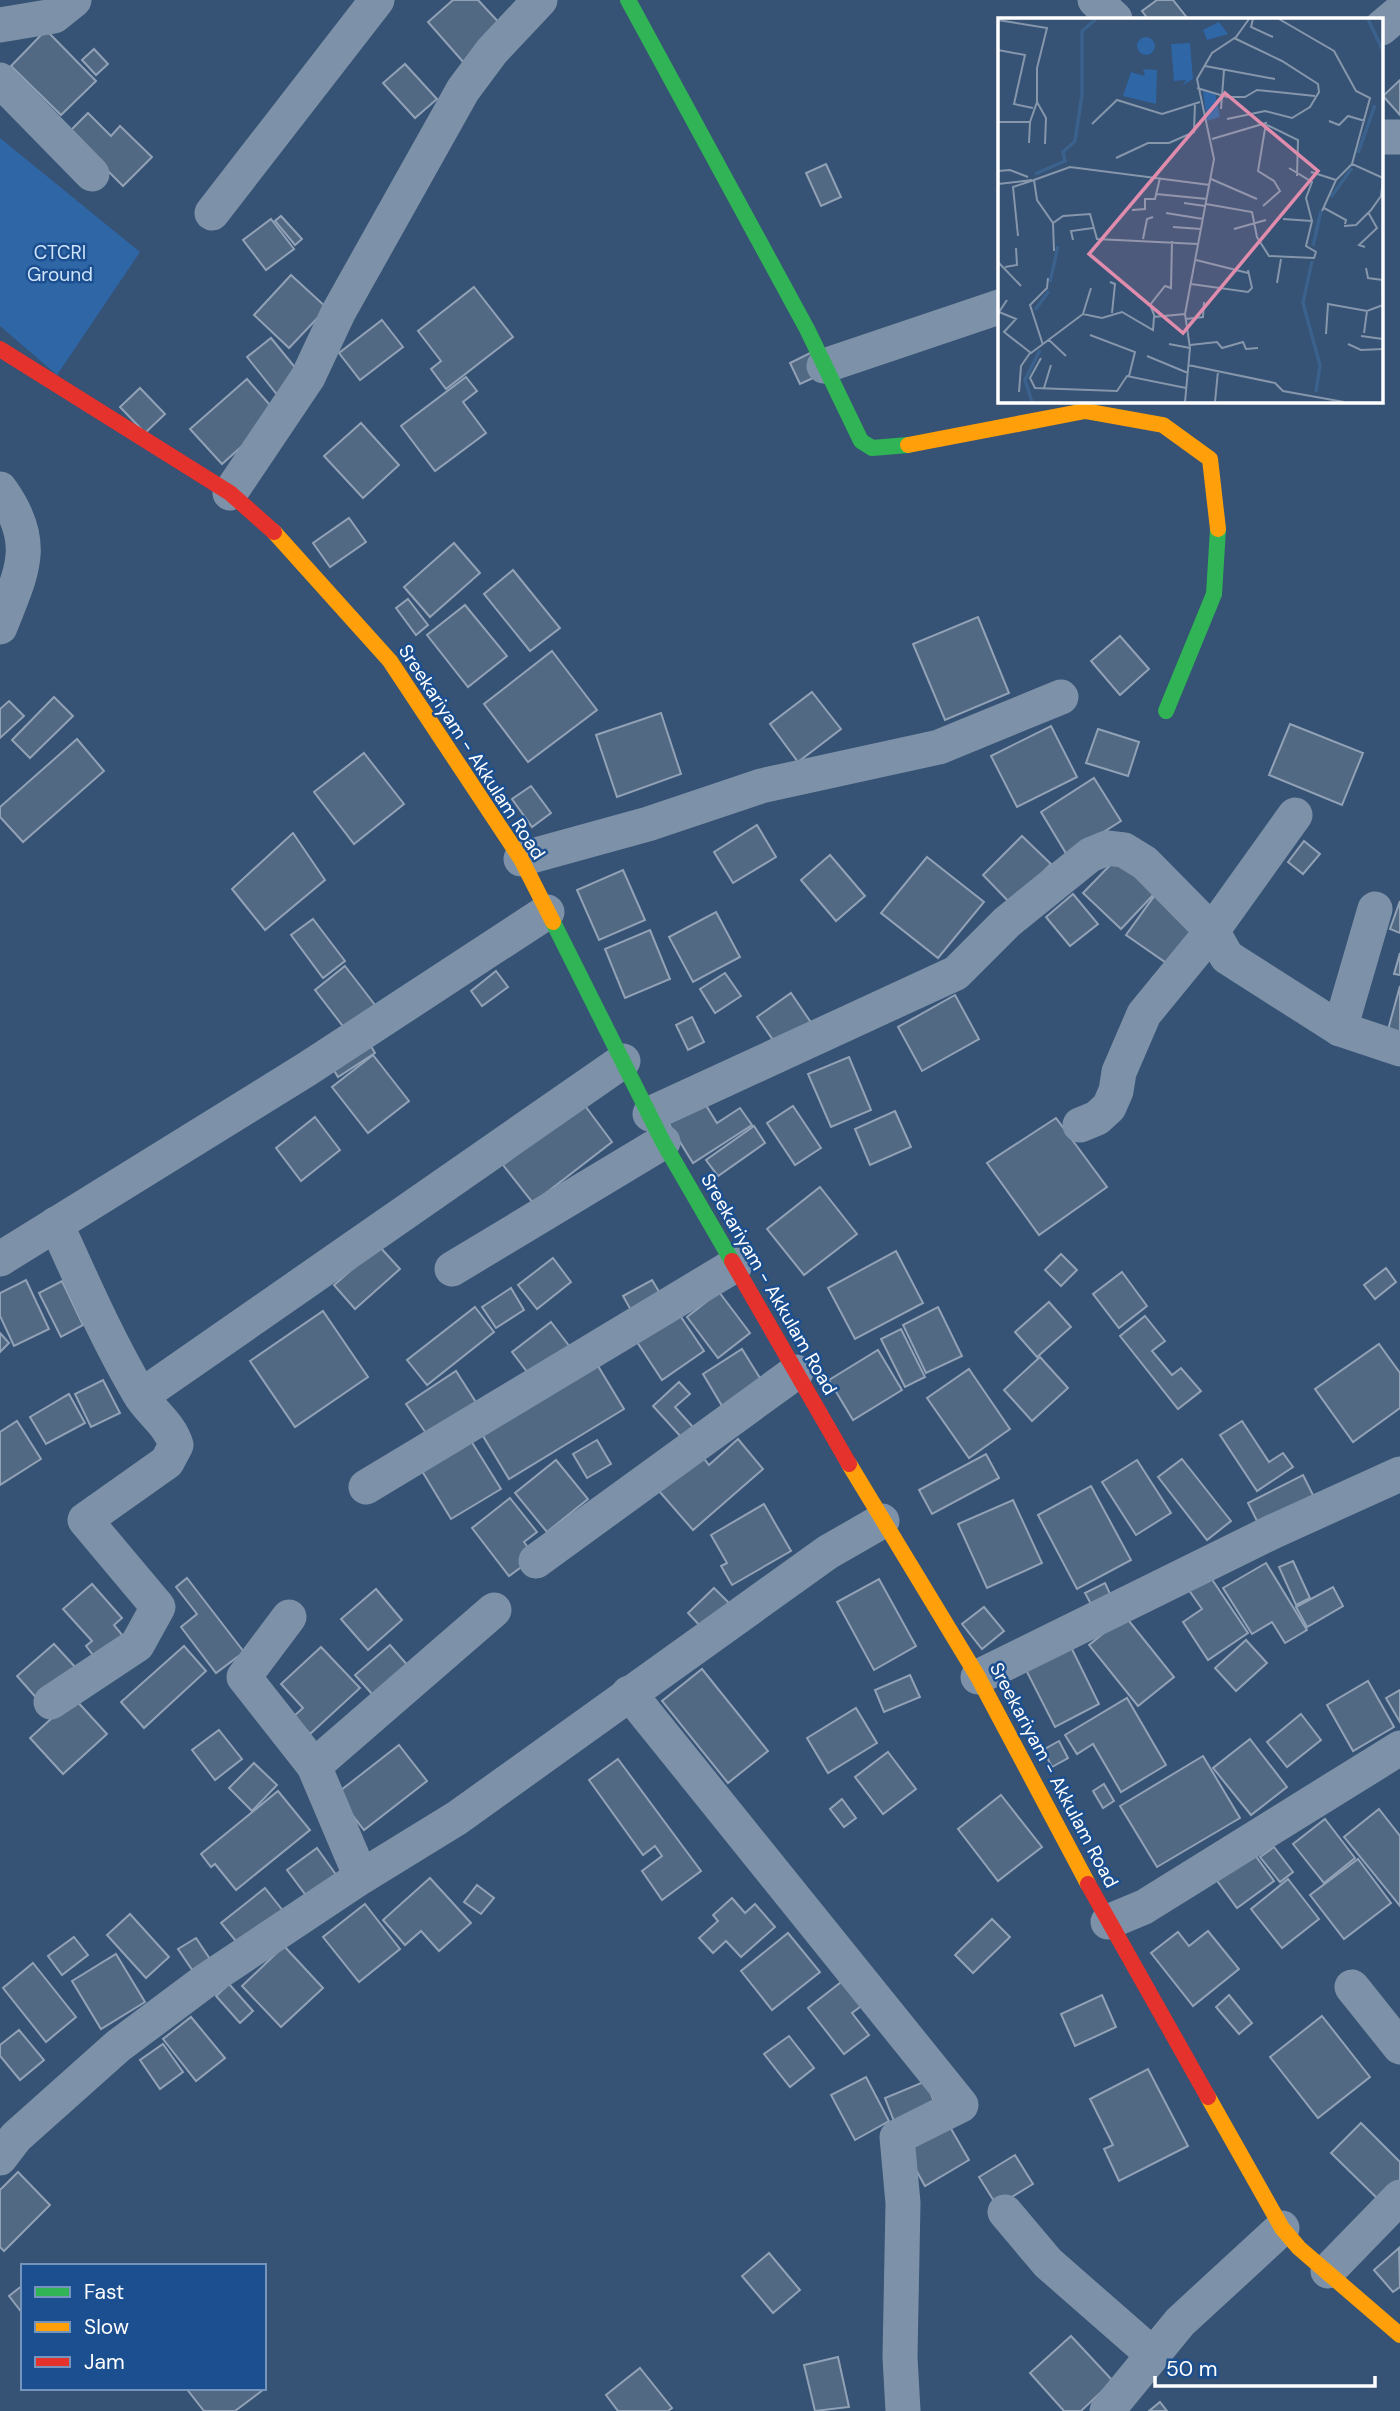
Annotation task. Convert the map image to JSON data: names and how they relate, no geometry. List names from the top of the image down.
{
  "streets": {
    "main road": ["Sreekariyam - Akkulam Road"]
  },
  "parks": ["CTCRI Ground"],
  "legend": ["Fast", "Slow", "Jam"],
  "scale_bar": "50 m"
}
